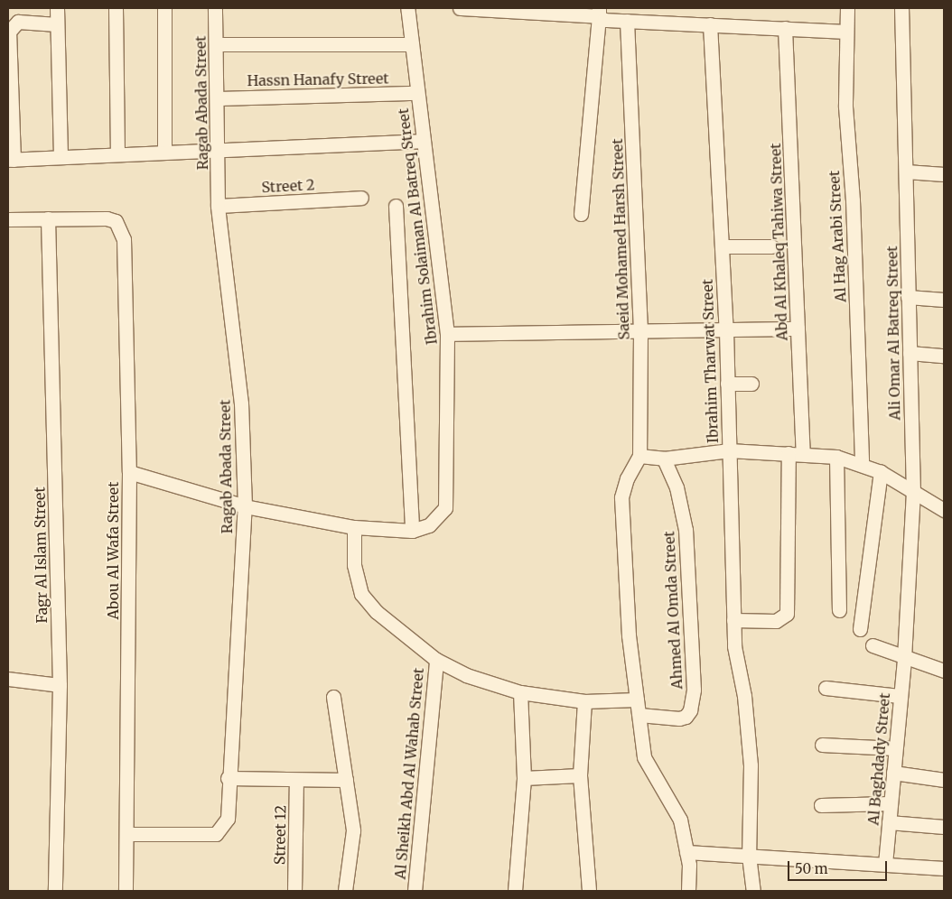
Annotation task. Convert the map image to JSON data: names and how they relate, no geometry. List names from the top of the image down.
{
  "streets": {
    "street": [
      "Hassn Hanafy Street",
      "Ragab Abada Street",
      "Street 2",
      "Ibrahim Solaiman Al Batreq Street",
      "Al Hag Arabi Street",
      "Saeid Mohamed Harsh Street",
      "Abd Al Khaleq Tahiwa Street",
      "Ali Omar Al Batreq Street",
      "Ibrahim Tharwat Street",
      "Abou Al Wafa Street",
      "Fagr Al Islam Street",
      "Ahmed Al Omda Street",
      "Al Baghdady Street",
      "Al Sheikh Abd Al Wahab Street",
      "Street 12"
    ]
  },
  "crossings": [
    ["Hassn Hanafy Street", "Ragab Abada Street"],
    ["Hassn Hanafy Street", "Ibrahim Solaiman Al Batreq Street"],
    ["Ragab Abada Street", "Street 2"],
    ["Ragab Abada Street", "Abou Al Wafa Street"],
    ["Ali Omar Al Batreq Street", "Al Baghdady Street"],
    ["Abou Al Wafa Street", "Fagr Al Islam Street"]
  ],
  "scale_bar": "50 m"
}
